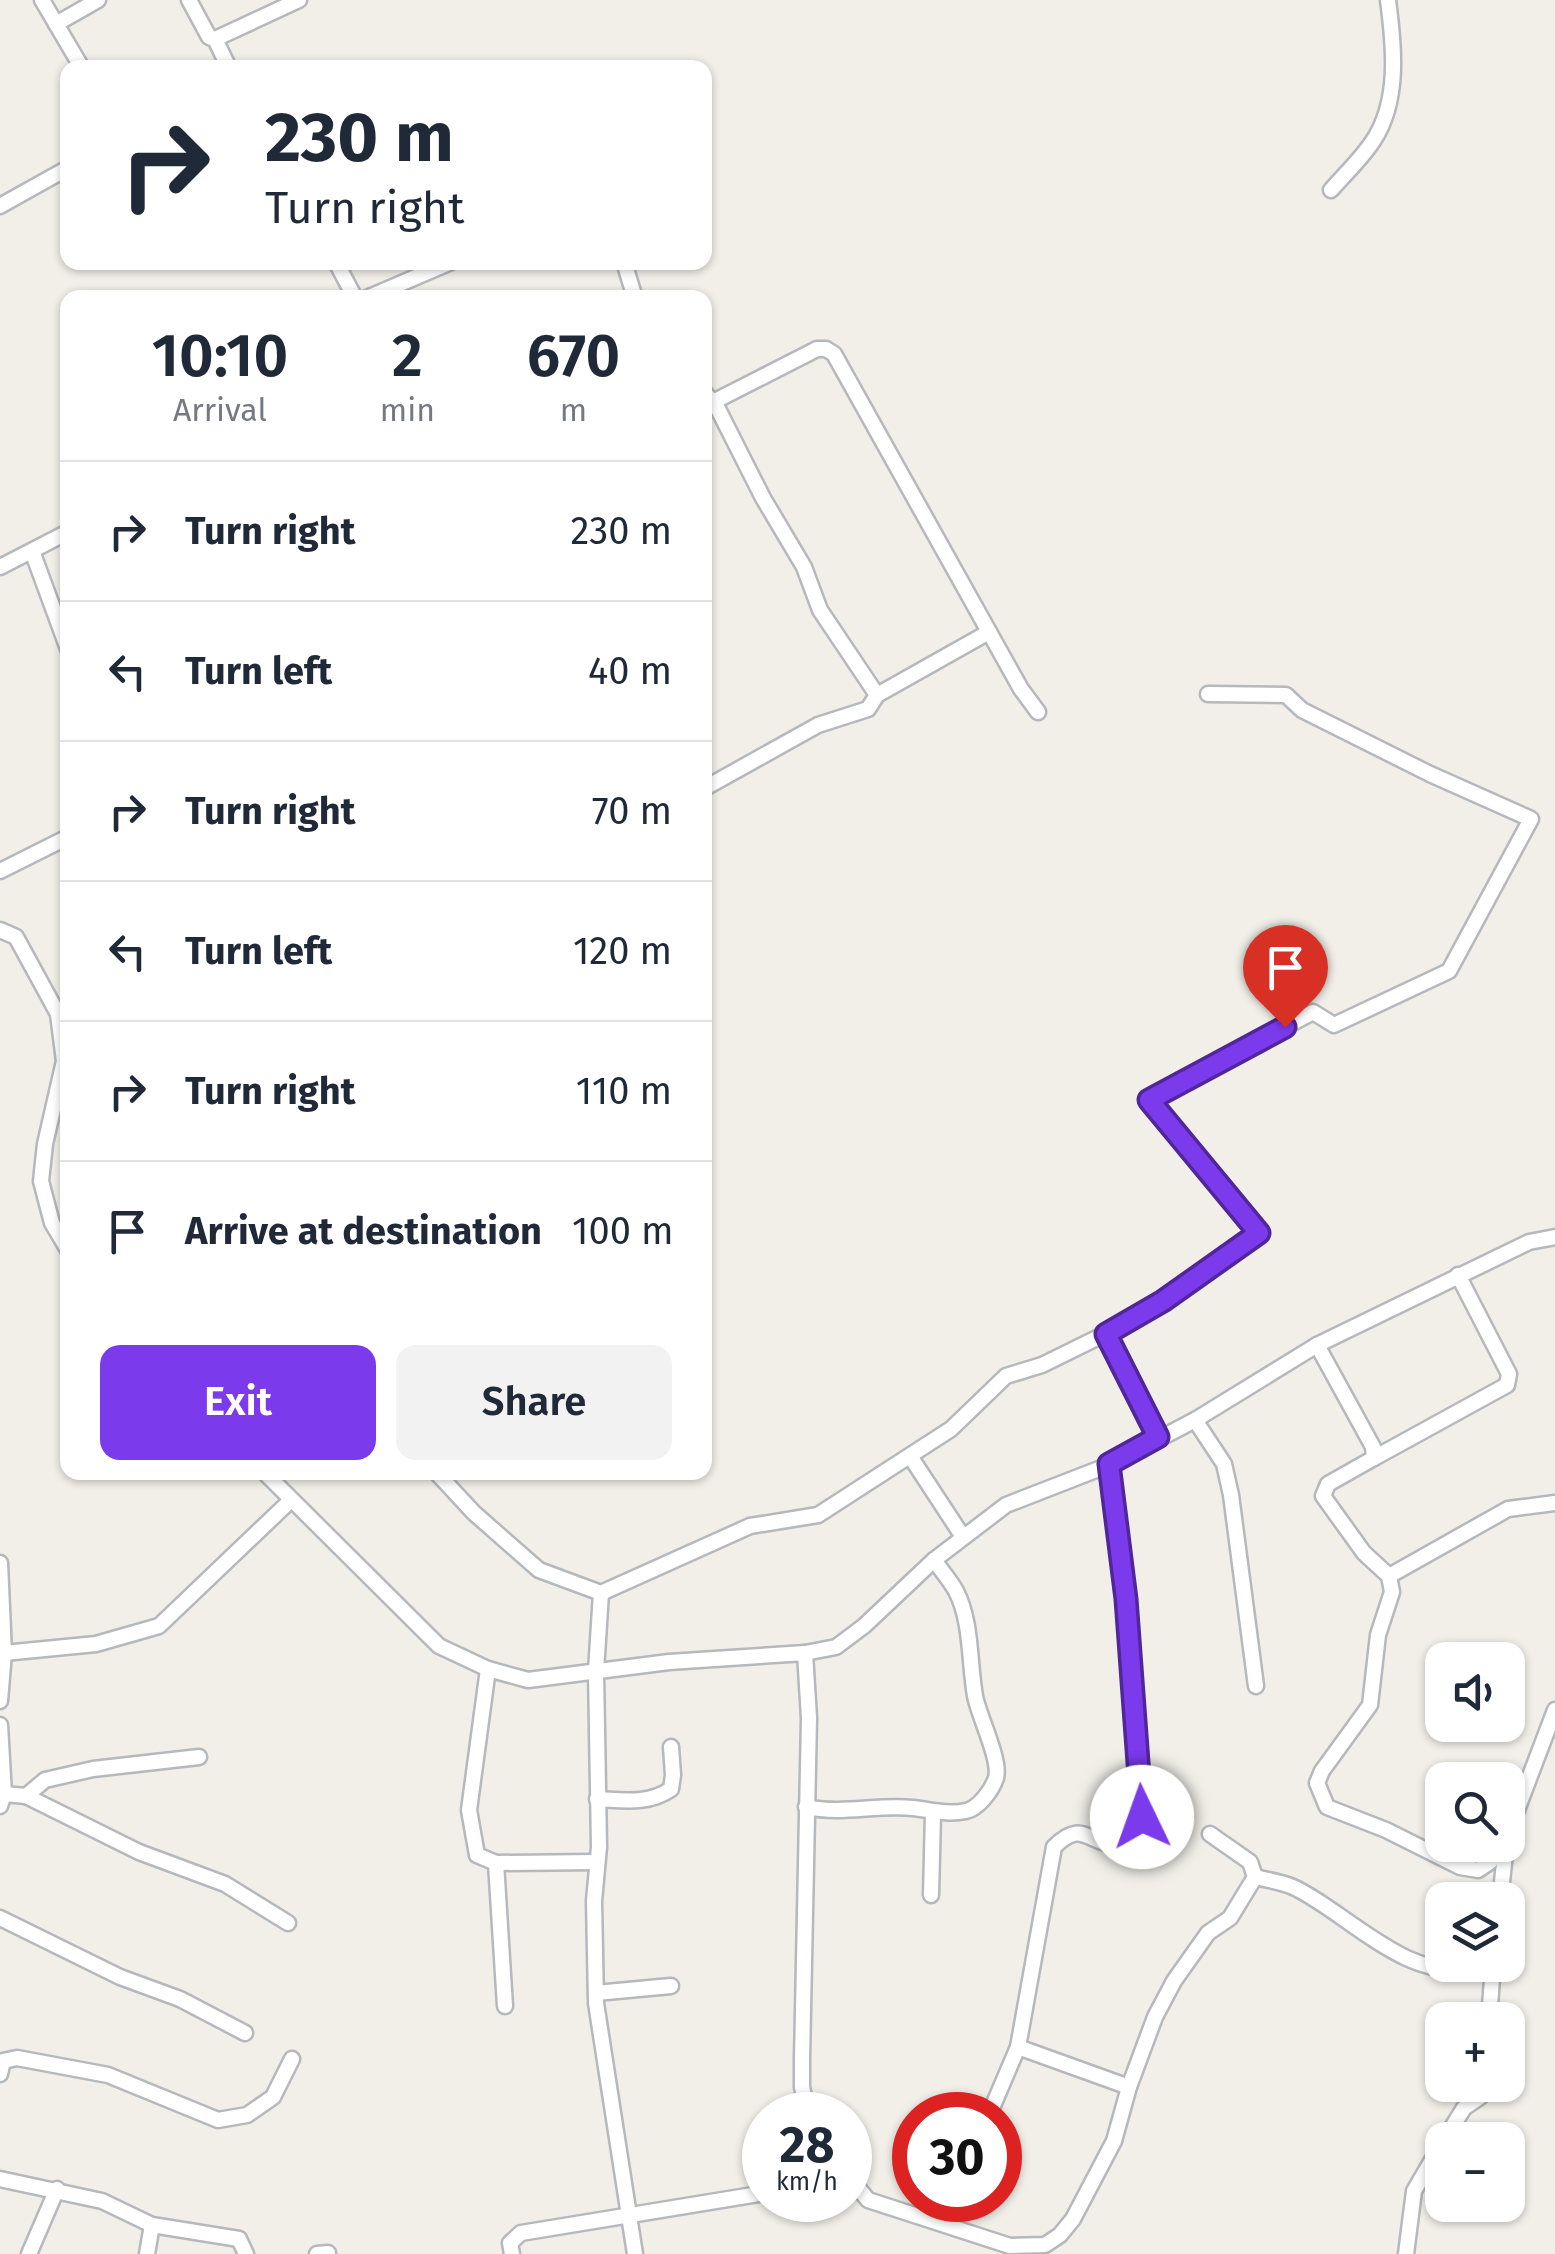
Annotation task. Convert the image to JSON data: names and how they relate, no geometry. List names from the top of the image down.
{
  "page": {
    "turn": ["230 m", "Turn right"],
    "eta": [
      "10:10",
      "Arrival",
      "2",
      "min",
      "670",
      "m"
    ],
    "list": [
      {
        "name": "Turn right",
        "value": "230 m"
      },
      {
        "name": "Turn left",
        "value": "40 m"
      },
      {
        "name": "Turn right",
        "value": "70 m"
      },
      {
        "name": "Turn left",
        "value": "120 m"
      },
      {
        "name": "Turn right",
        "value": "110 m"
      },
      {
        "name": "Arrive at destination",
        "value": "100 m"
      }
    ],
    "buttons": ["Exit", "Share"],
    "map_buttons": ["+", "−"],
    "speed": "28 km/h",
    "limit": "30"
  }
}
